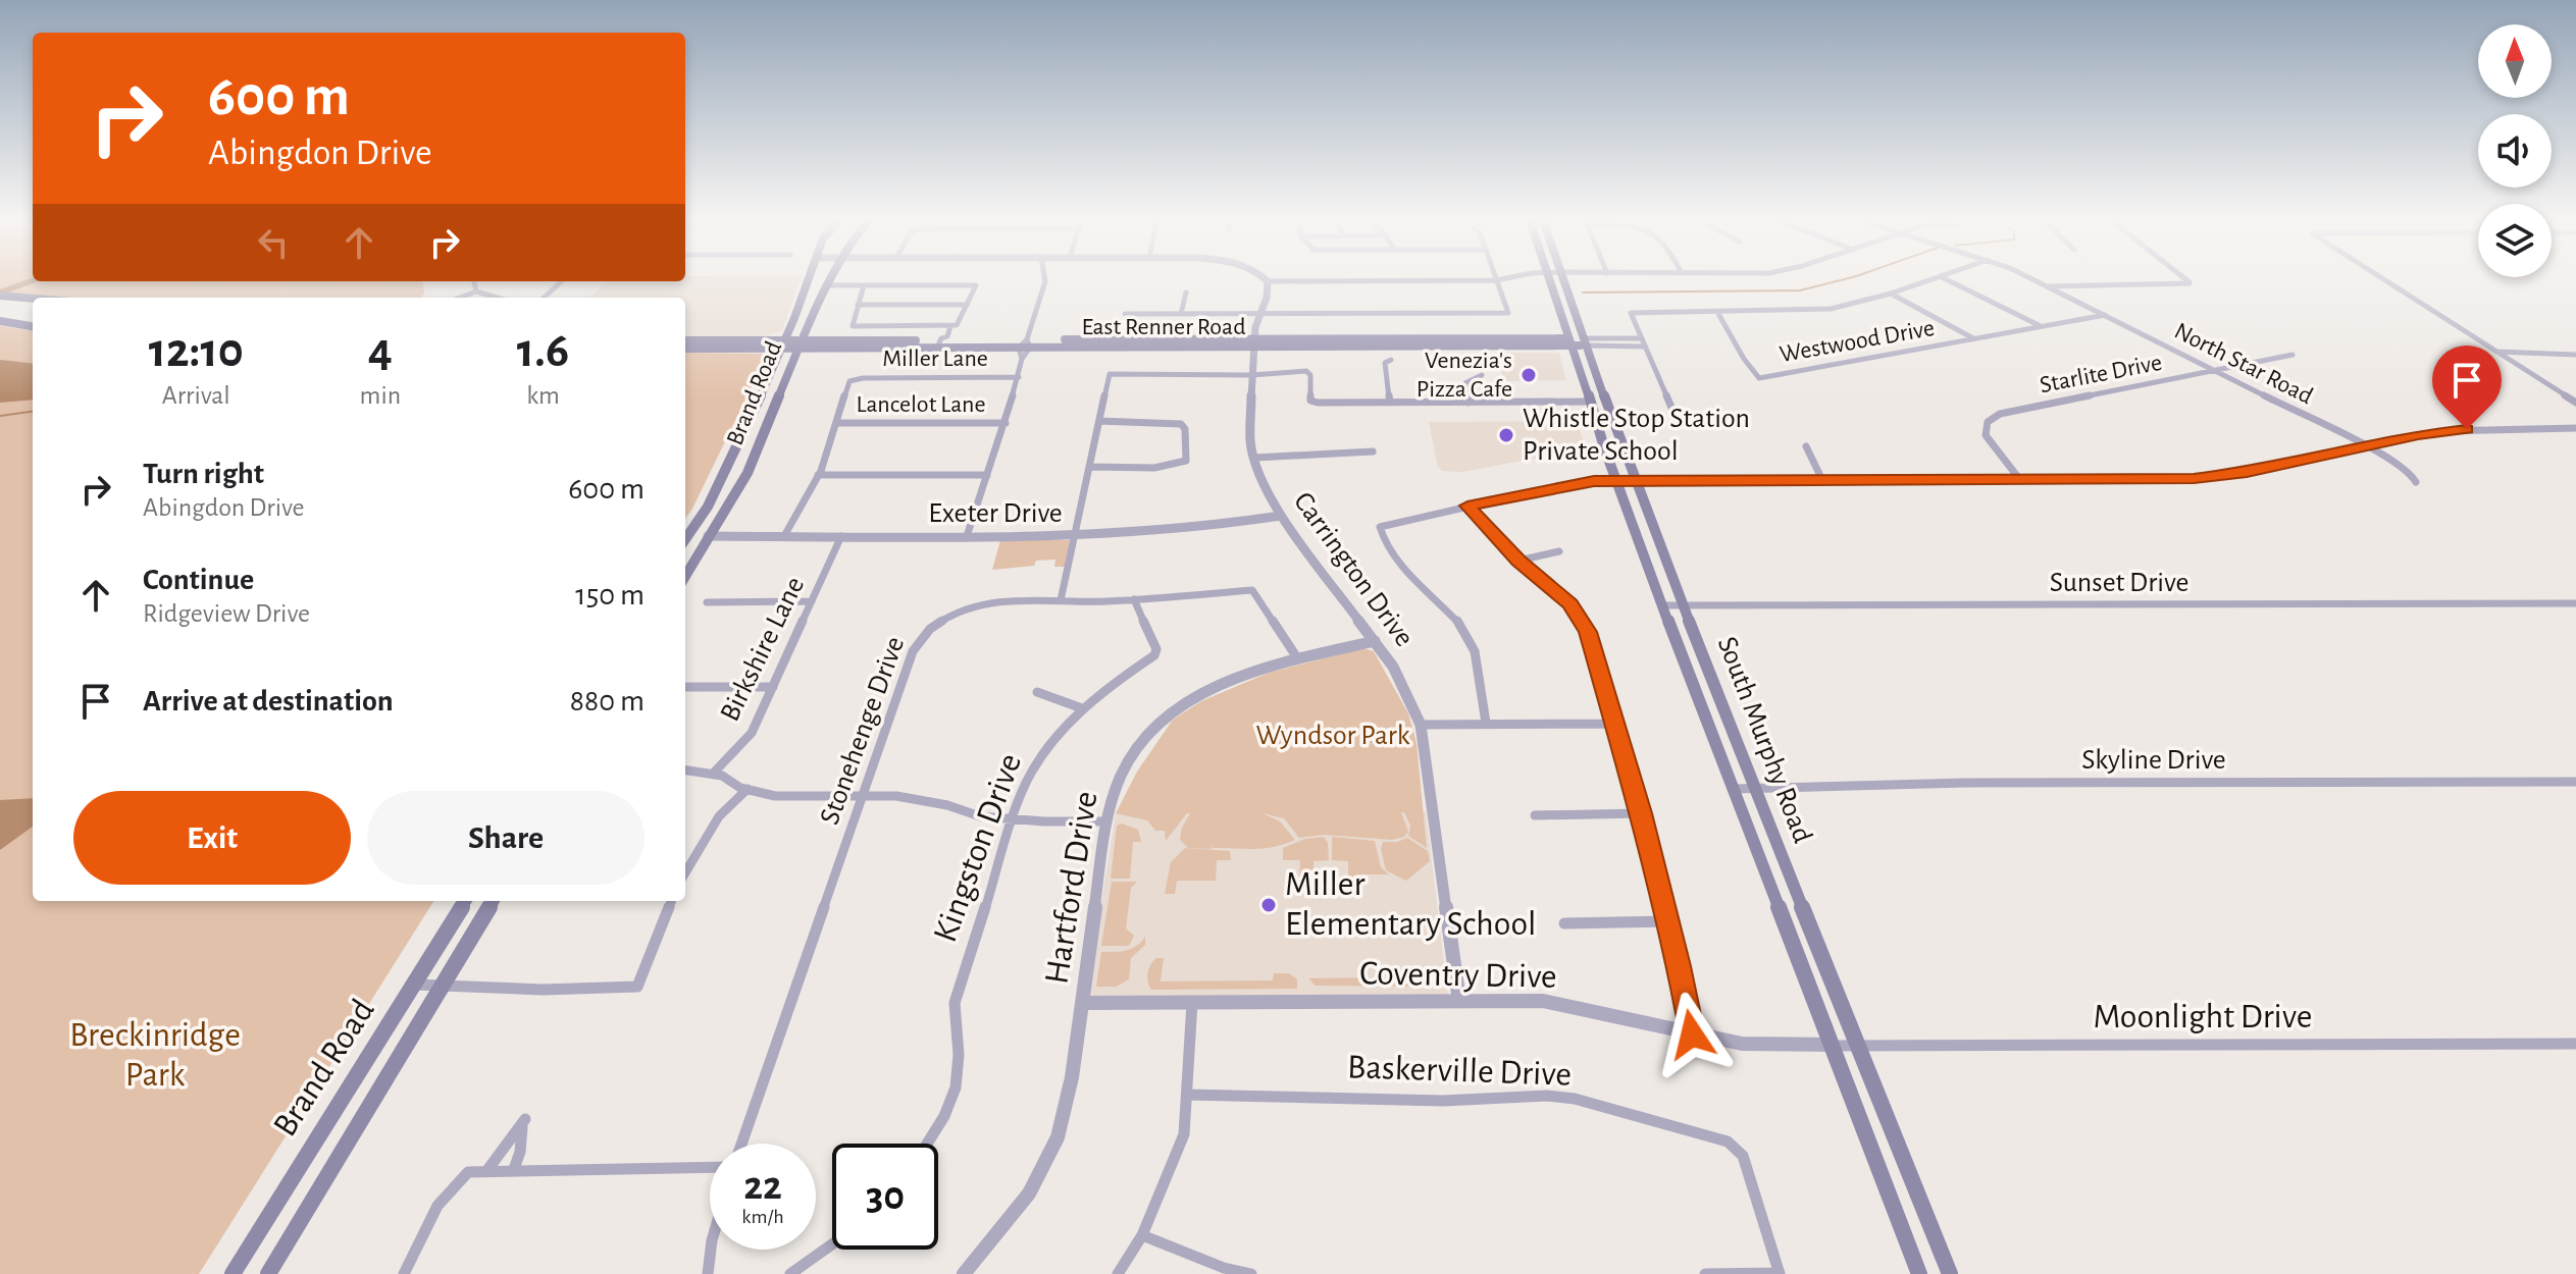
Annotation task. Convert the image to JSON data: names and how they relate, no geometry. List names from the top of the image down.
{
  "streets": {
    "main road": ["East Renner Road", "Brand Road", "South Murphy Road"],
    "street": [
      "Westwood Drive",
      "Miller Lane",
      "North Star Road",
      "Starlite Drive",
      "Lancelot Lane",
      "Exeter Drive",
      "Carrington Drive",
      "Sunset Drive",
      "Birkshire Lane",
      "Stonehenge Drive",
      "Skyline Drive",
      "Kingston Drive",
      "Hartford Drive",
      "Coventry Drive",
      "Moonlight Drive",
      "Baskerville Drive"
    ]
  },
  "crossings": [
    ["East Renner Road", "Brand Road"],
    ["East Renner Road", "Carrington Drive"],
    ["East Renner Road", "South Murphy Road"],
    ["Westwood Drive", "North Star Road"],
    ["Miller Lane", "Lancelot Lane"],
    ["North Star Road", "Starlite Drive"],
    ["Brand Road", "Exeter Drive"],
    ["Exeter Drive", "Carrington Drive"],
    ["Exeter Drive", "Birkshire Lane"],
    ["Carrington Drive", "Hartford Drive"],
    ["Carrington Drive", "Coventry Drive"],
    ["Sunset Drive", "South Murphy Road"],
    ["Stonehenge Drive", "Kingston Drive"],
    ["Stonehenge Drive", "Hartford Drive"],
    ["South Murphy Road", "Skyline Drive"],
    ["South Murphy Road", "Coventry Drive"],
    ["South Murphy Road", "Moonlight Drive"],
    ["Hartford Drive", "Coventry Drive"],
    ["Coventry Drive", "Moonlight Drive"]
  ],
  "parks": ["Wyndsor Park", "Breckinridge Park"],
  "places": ["Venezia's Pizza Cafe", "Whistle Stop Station Private School", "Miller Elementary School"],
  "north": "top",
  "page": {
    "turn": ["600 m", "Abingdon Drive"],
    "eta": [
      "12:10",
      "Arrival",
      "4",
      "min",
      "1.6",
      "km"
    ],
    "list": [
      {
        "name": "Turn right",
        "note": "Abingdon Drive",
        "value": "600 m"
      },
      {
        "name": "Continue",
        "note": "Ridgeview Drive",
        "value": "150 m"
      },
      {
        "name": "Arrive at destination",
        "value": "880 m"
      }
    ],
    "buttons": ["Exit", "Share"],
    "speed": "22 km/h",
    "limit": "30"
  }
}
